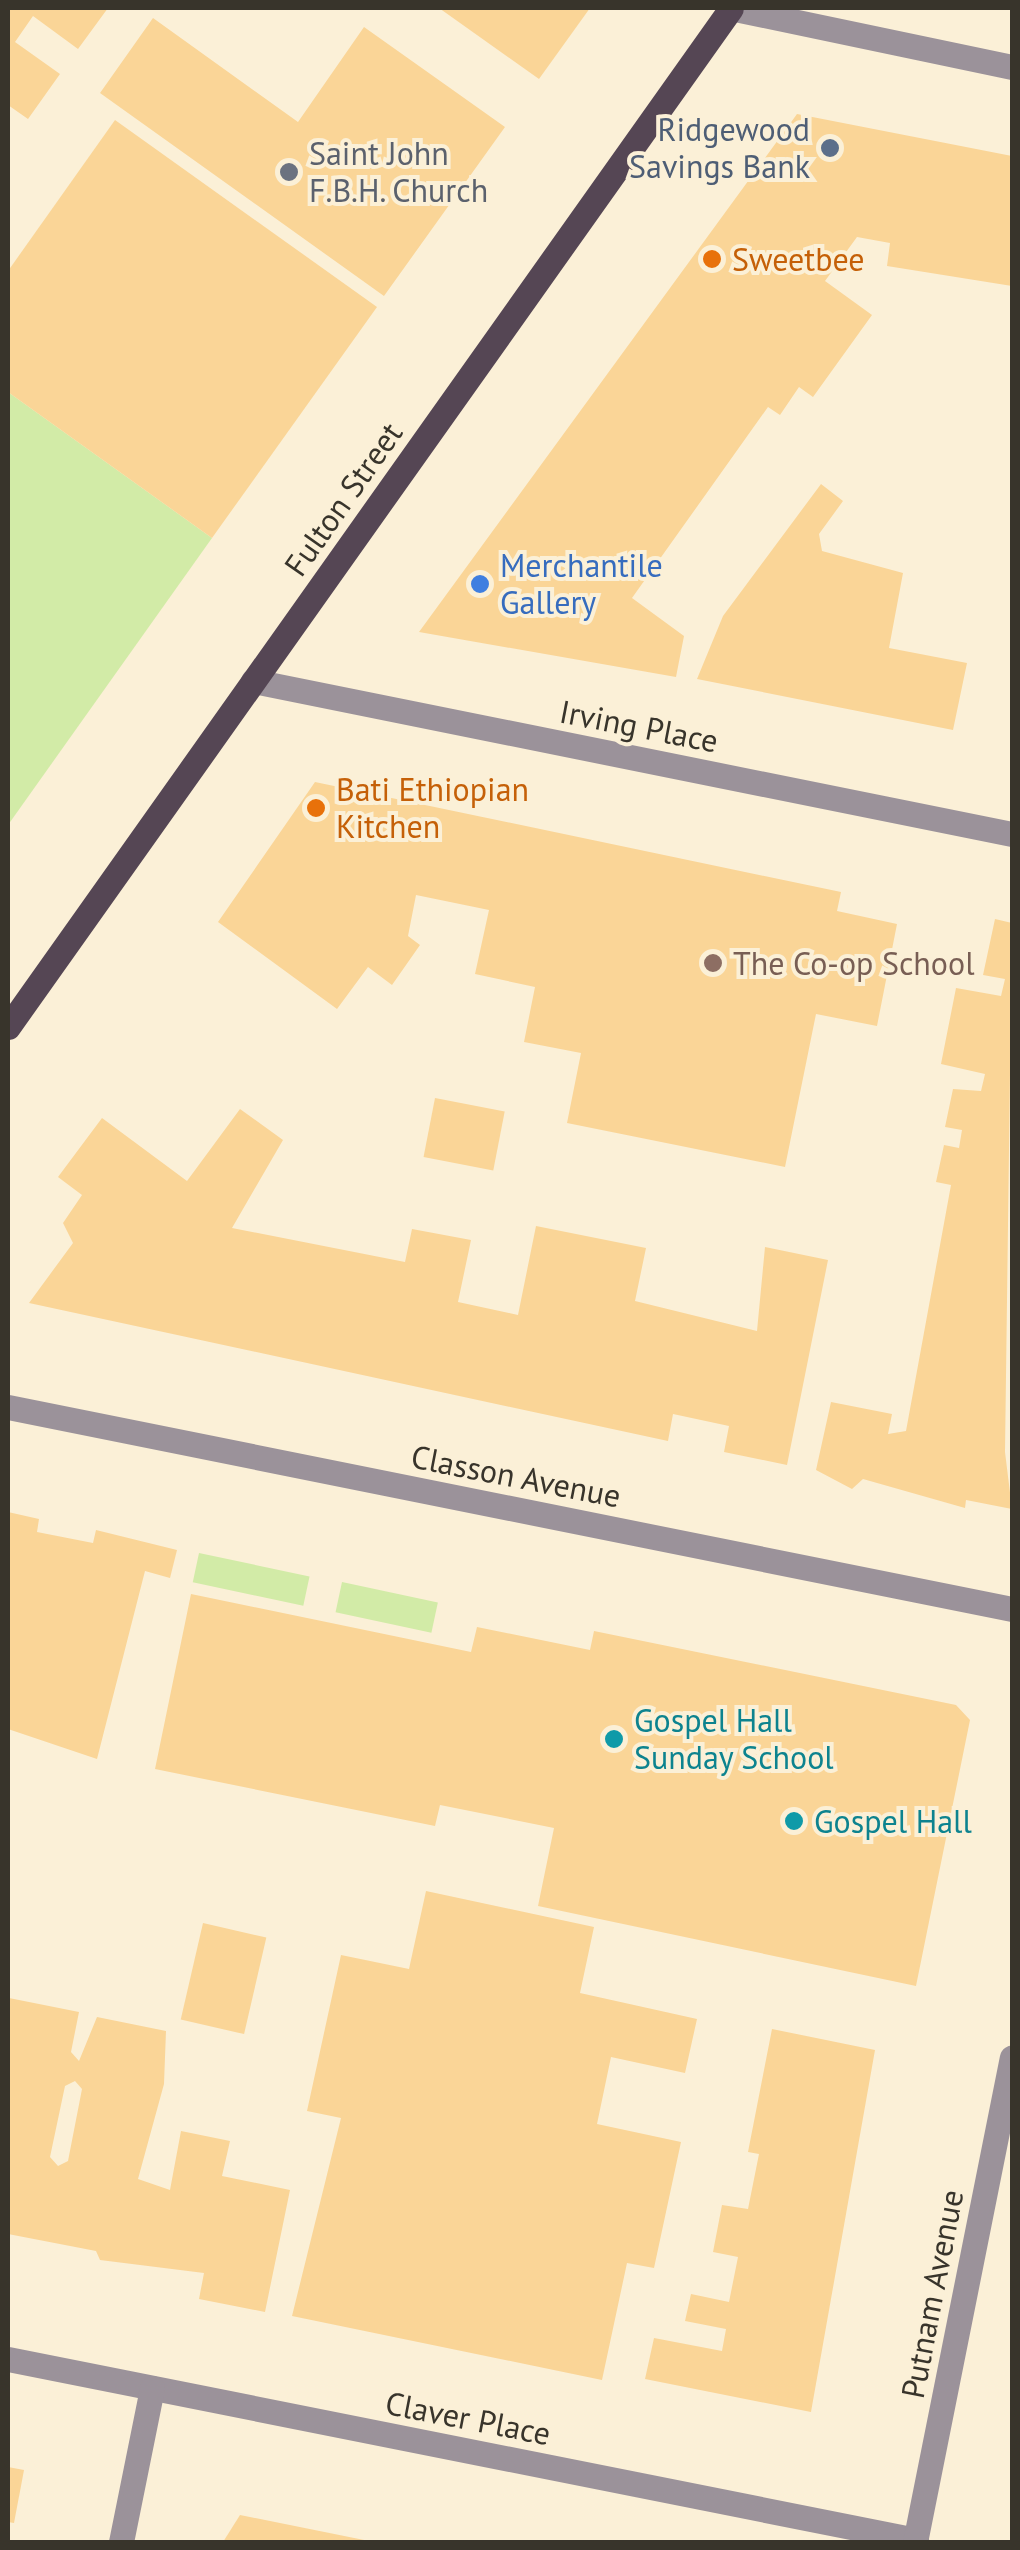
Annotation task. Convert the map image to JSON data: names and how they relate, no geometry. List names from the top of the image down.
{
  "streets": {
    "main road": ["Fulton Street"],
    "street": [
      "Irving Place",
      "Classon Avenue",
      "Putnam Avenue",
      "Claver Place"
    ]
  },
  "crossings": [
    ["Fulton Street", "Irving Place"],
    ["Putnam Avenue", "Claver Place"]
  ],
  "places": [
    "Ridgewood Savings Bank",
    "Saint John F.B.H. Church",
    "Sweetbee",
    "Merchantile Gallery",
    "Bati Ethiopian Kitchen",
    "The Co-op School",
    "Gospel Hall Sunday School",
    "Gospel Hall"
  ]
}
